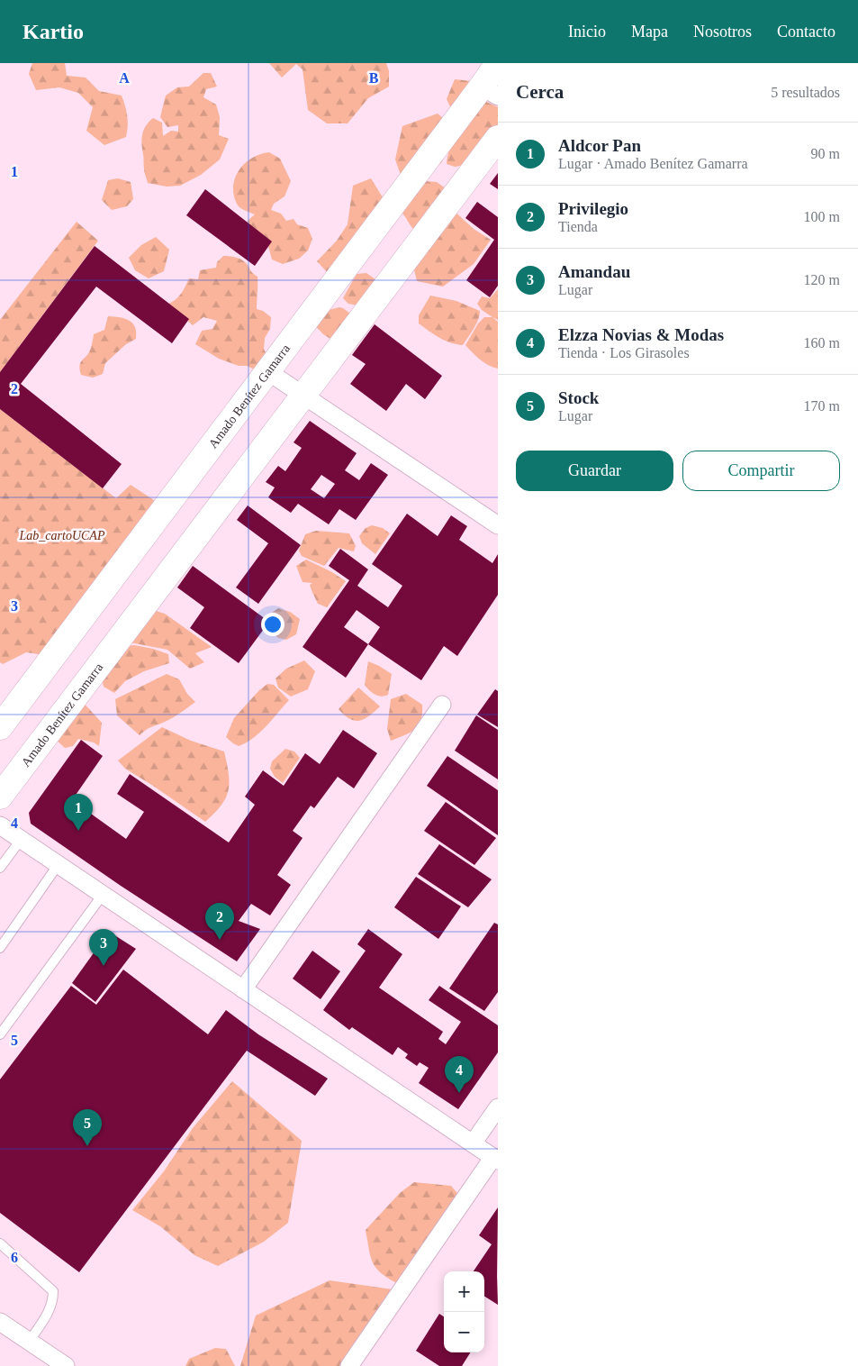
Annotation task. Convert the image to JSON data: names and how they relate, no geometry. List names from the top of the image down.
{
  "streets": {
    "main road": ["Amado Benítez Gamarra"]
  },
  "parks": ["Lab_cartoUCAP"],
  "page": {
    "header": "Kartio",
    "nav": [
      "Inicio",
      "Mapa",
      "Nosotros",
      "Contacto"
    ],
    "heading": ["Cerca", "5 resultados"],
    "list": [
      {
        "mark": "1",
        "name": "Aldcor Pan",
        "note": "Lugar · Amado Benítez Gamarra",
        "value": "90 m"
      },
      {
        "mark": "2",
        "name": "Privilegio",
        "note": "Tienda",
        "value": "100 m"
      },
      {
        "mark": "3",
        "name": "Amandau",
        "note": "Lugar",
        "value": "120 m"
      },
      {
        "mark": "4",
        "name": "Elzza Novias & Modas",
        "note": "Tienda · Los Girasoles",
        "value": "160 m"
      },
      {
        "mark": "5",
        "name": "Stock",
        "note": "Lugar",
        "value": "170 m"
      }
    ],
    "buttons": ["Guardar", "Compartir"],
    "pins": [
      "1",
      "2",
      "3",
      "4",
      "5"
    ],
    "map_buttons": ["+", "−"]
  },
  "grid": {
    "columns": ["A", "B"],
    "rows": [
      "1",
      "2",
      "3",
      "4",
      "5",
      "6"
    ]
  }
}
